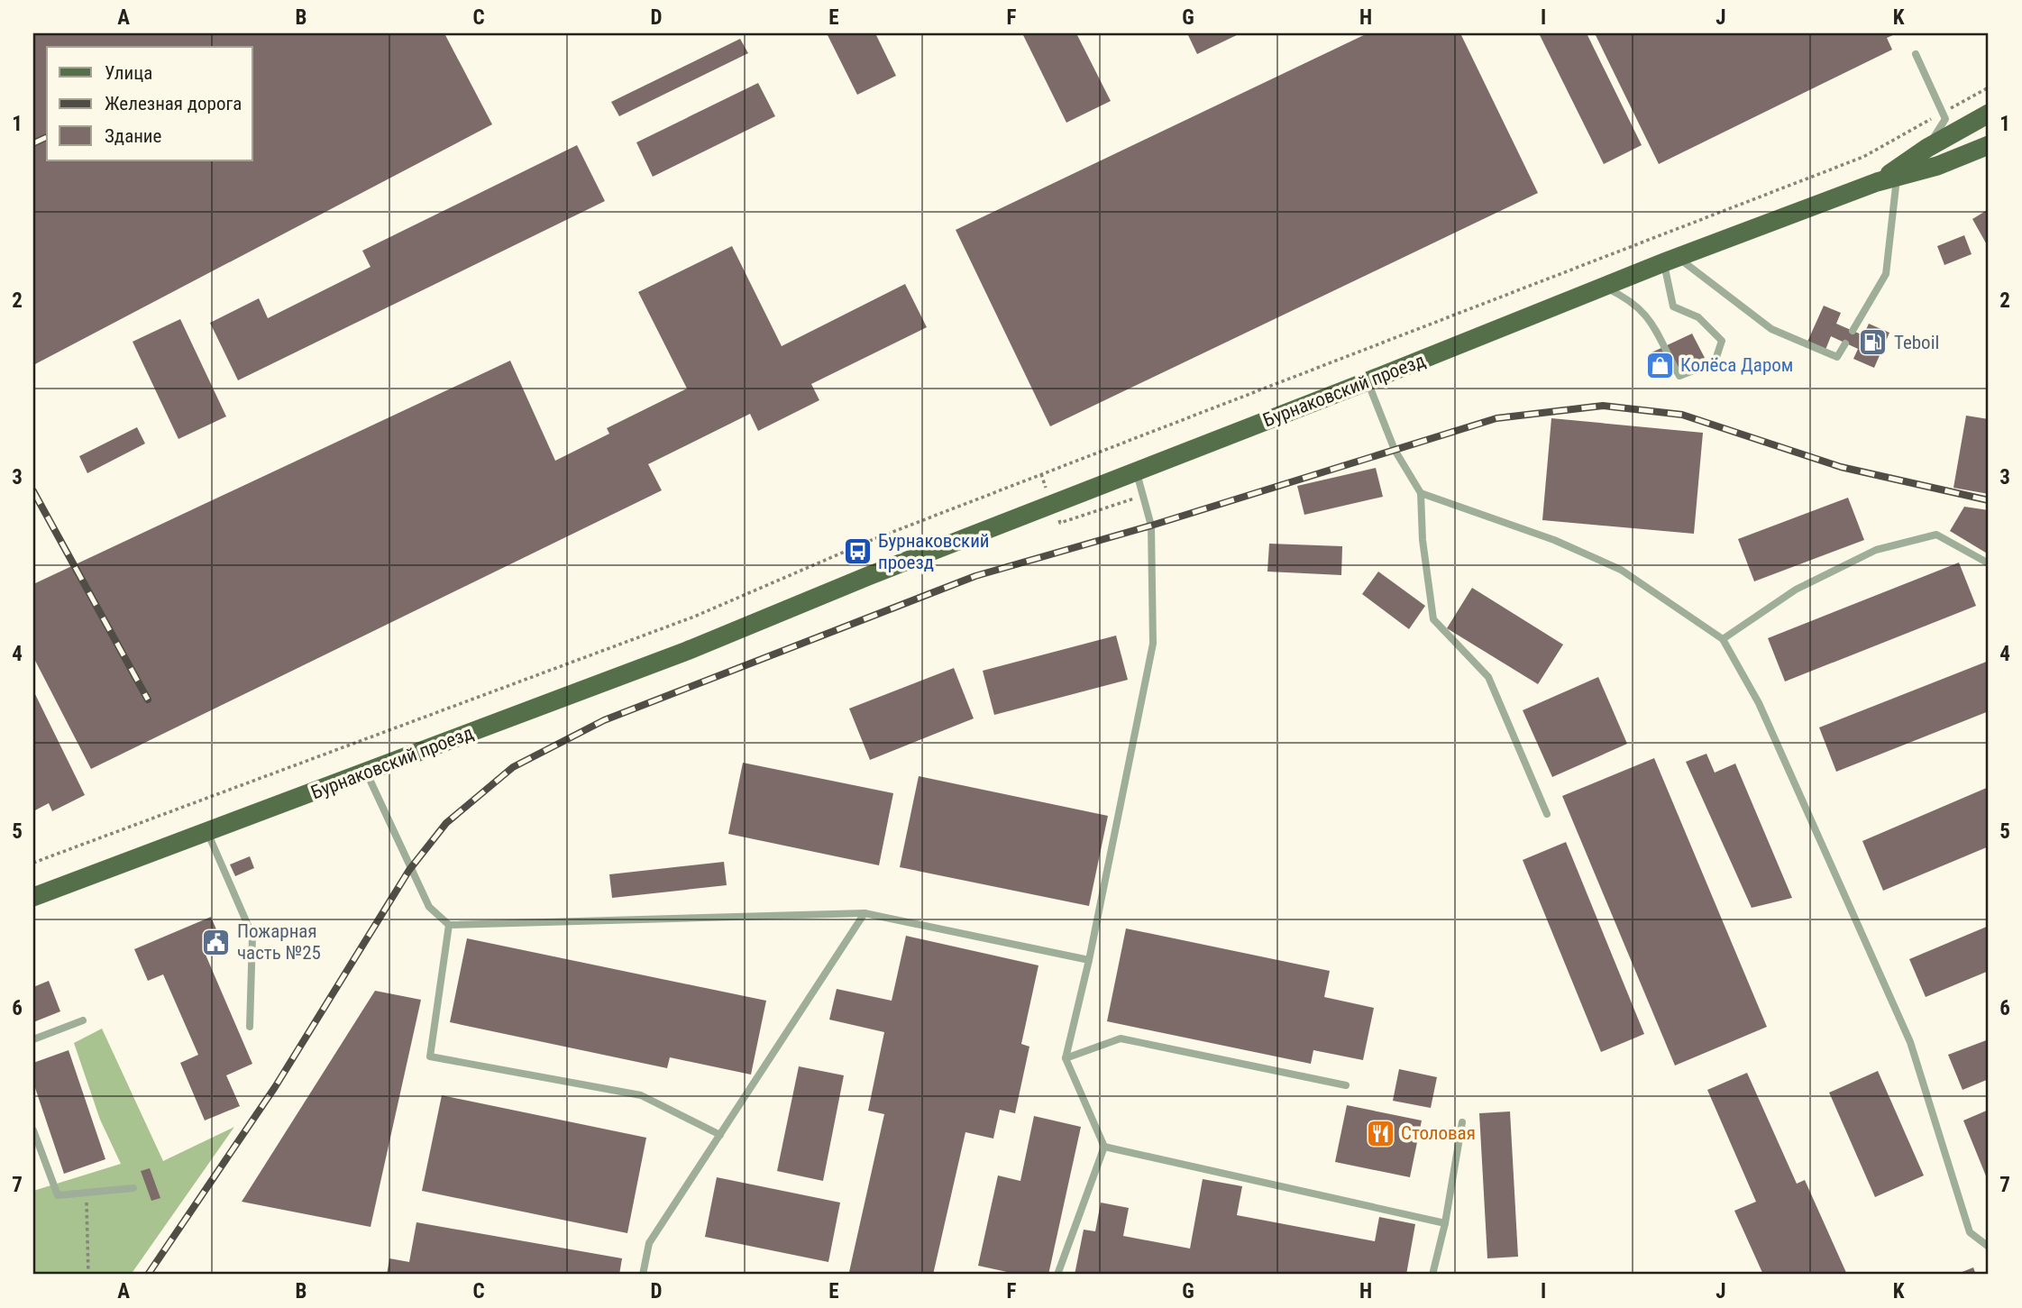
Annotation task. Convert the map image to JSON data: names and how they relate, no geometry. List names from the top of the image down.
{
  "streets": {
    "main road": ["Бурнаковский проезд"]
  },
  "places": {
    "fuel station": ["Teboil"],
    "shop": ["Колёса Даром"],
    "bus stop": ["Бурнаковский проезд"],
    "public building": ["Пожарная часть №25"],
    "restaurant": ["Столовая"]
  },
  "legend": ["Улица", "Железная дорога", "Здание"],
  "grid": {
    "columns": [
      "A",
      "B",
      "C",
      "D",
      "E",
      "F",
      "G",
      "H",
      "I",
      "J",
      "K"
    ],
    "rows": [
      "1",
      "2",
      "3",
      "4",
      "5",
      "6",
      "7"
    ]
  }
}
